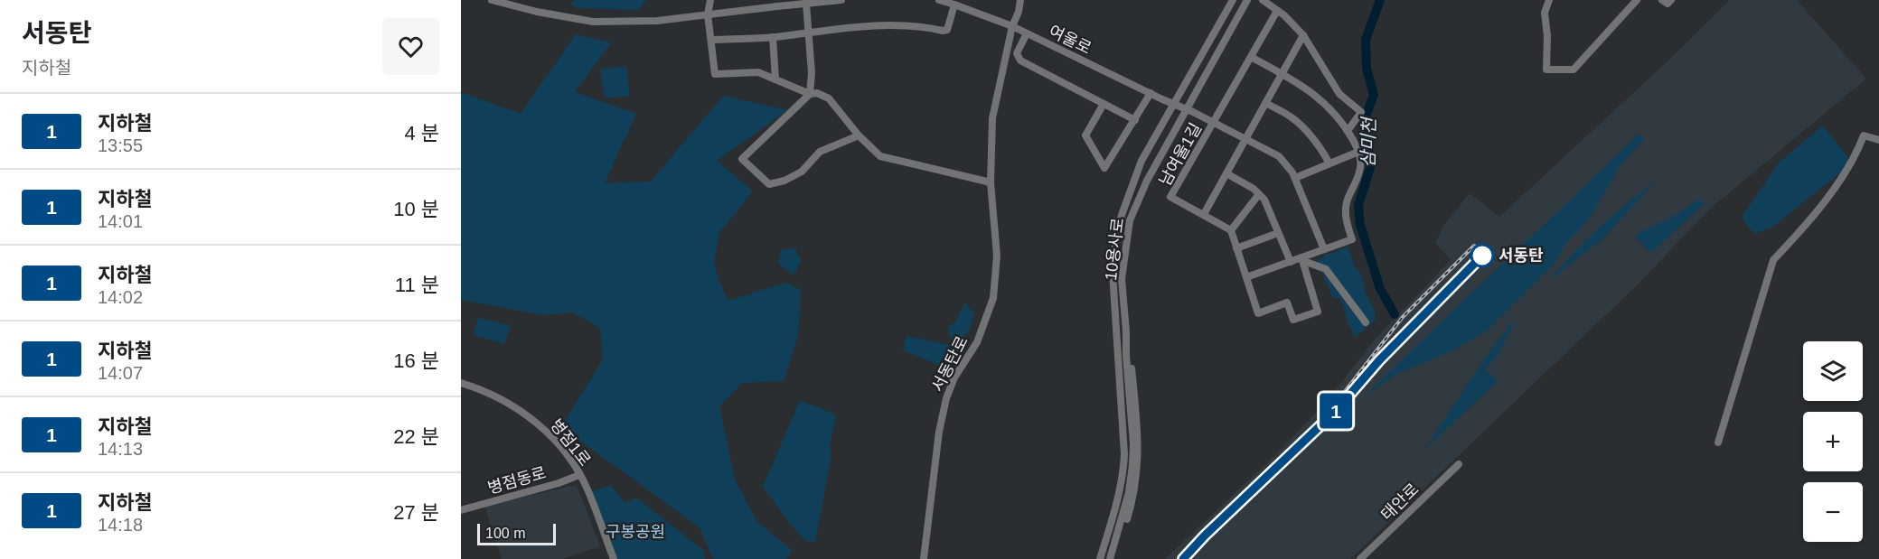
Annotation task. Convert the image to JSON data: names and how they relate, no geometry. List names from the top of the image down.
{
  "streets": {
    "street": [
      "여울로",
      "남여울1길",
      "10용사로",
      "서동탄로",
      "병점1로",
      "병점동로",
      "태안로"
    ]
  },
  "crossings": [
    ["여울로", "남여울1길"],
    ["여울로", "10용사로"],
    ["여울로", "서동탄로"],
    ["병점1로", "병점동로"]
  ],
  "water": ["삼미천"],
  "parks": ["구봉공원"],
  "places": ["서동탄"],
  "lines": ["metro line 1"],
  "scale_bar": "100 m",
  "page": {
    "heading": ["서동탄", "지하철"],
    "on_map": "1",
    "list": [
      {
        "mark": "1",
        "name": "지하철",
        "note": "13:55",
        "value": "4 분"
      },
      {
        "mark": "1",
        "name": "지하철",
        "note": "14:01",
        "value": "10 분"
      },
      {
        "mark": "1",
        "name": "지하철",
        "note": "14:02",
        "value": "11 분"
      },
      {
        "mark": "1",
        "name": "지하철",
        "note": "14:07",
        "value": "16 분"
      },
      {
        "mark": "1",
        "name": "지하철",
        "note": "14:13",
        "value": "22 분"
      },
      {
        "mark": "1",
        "name": "지하철",
        "note": "14:18",
        "value": "27 분"
      }
    ],
    "map_buttons": ["+", "−"],
    "scale": "100 m"
  }
}
